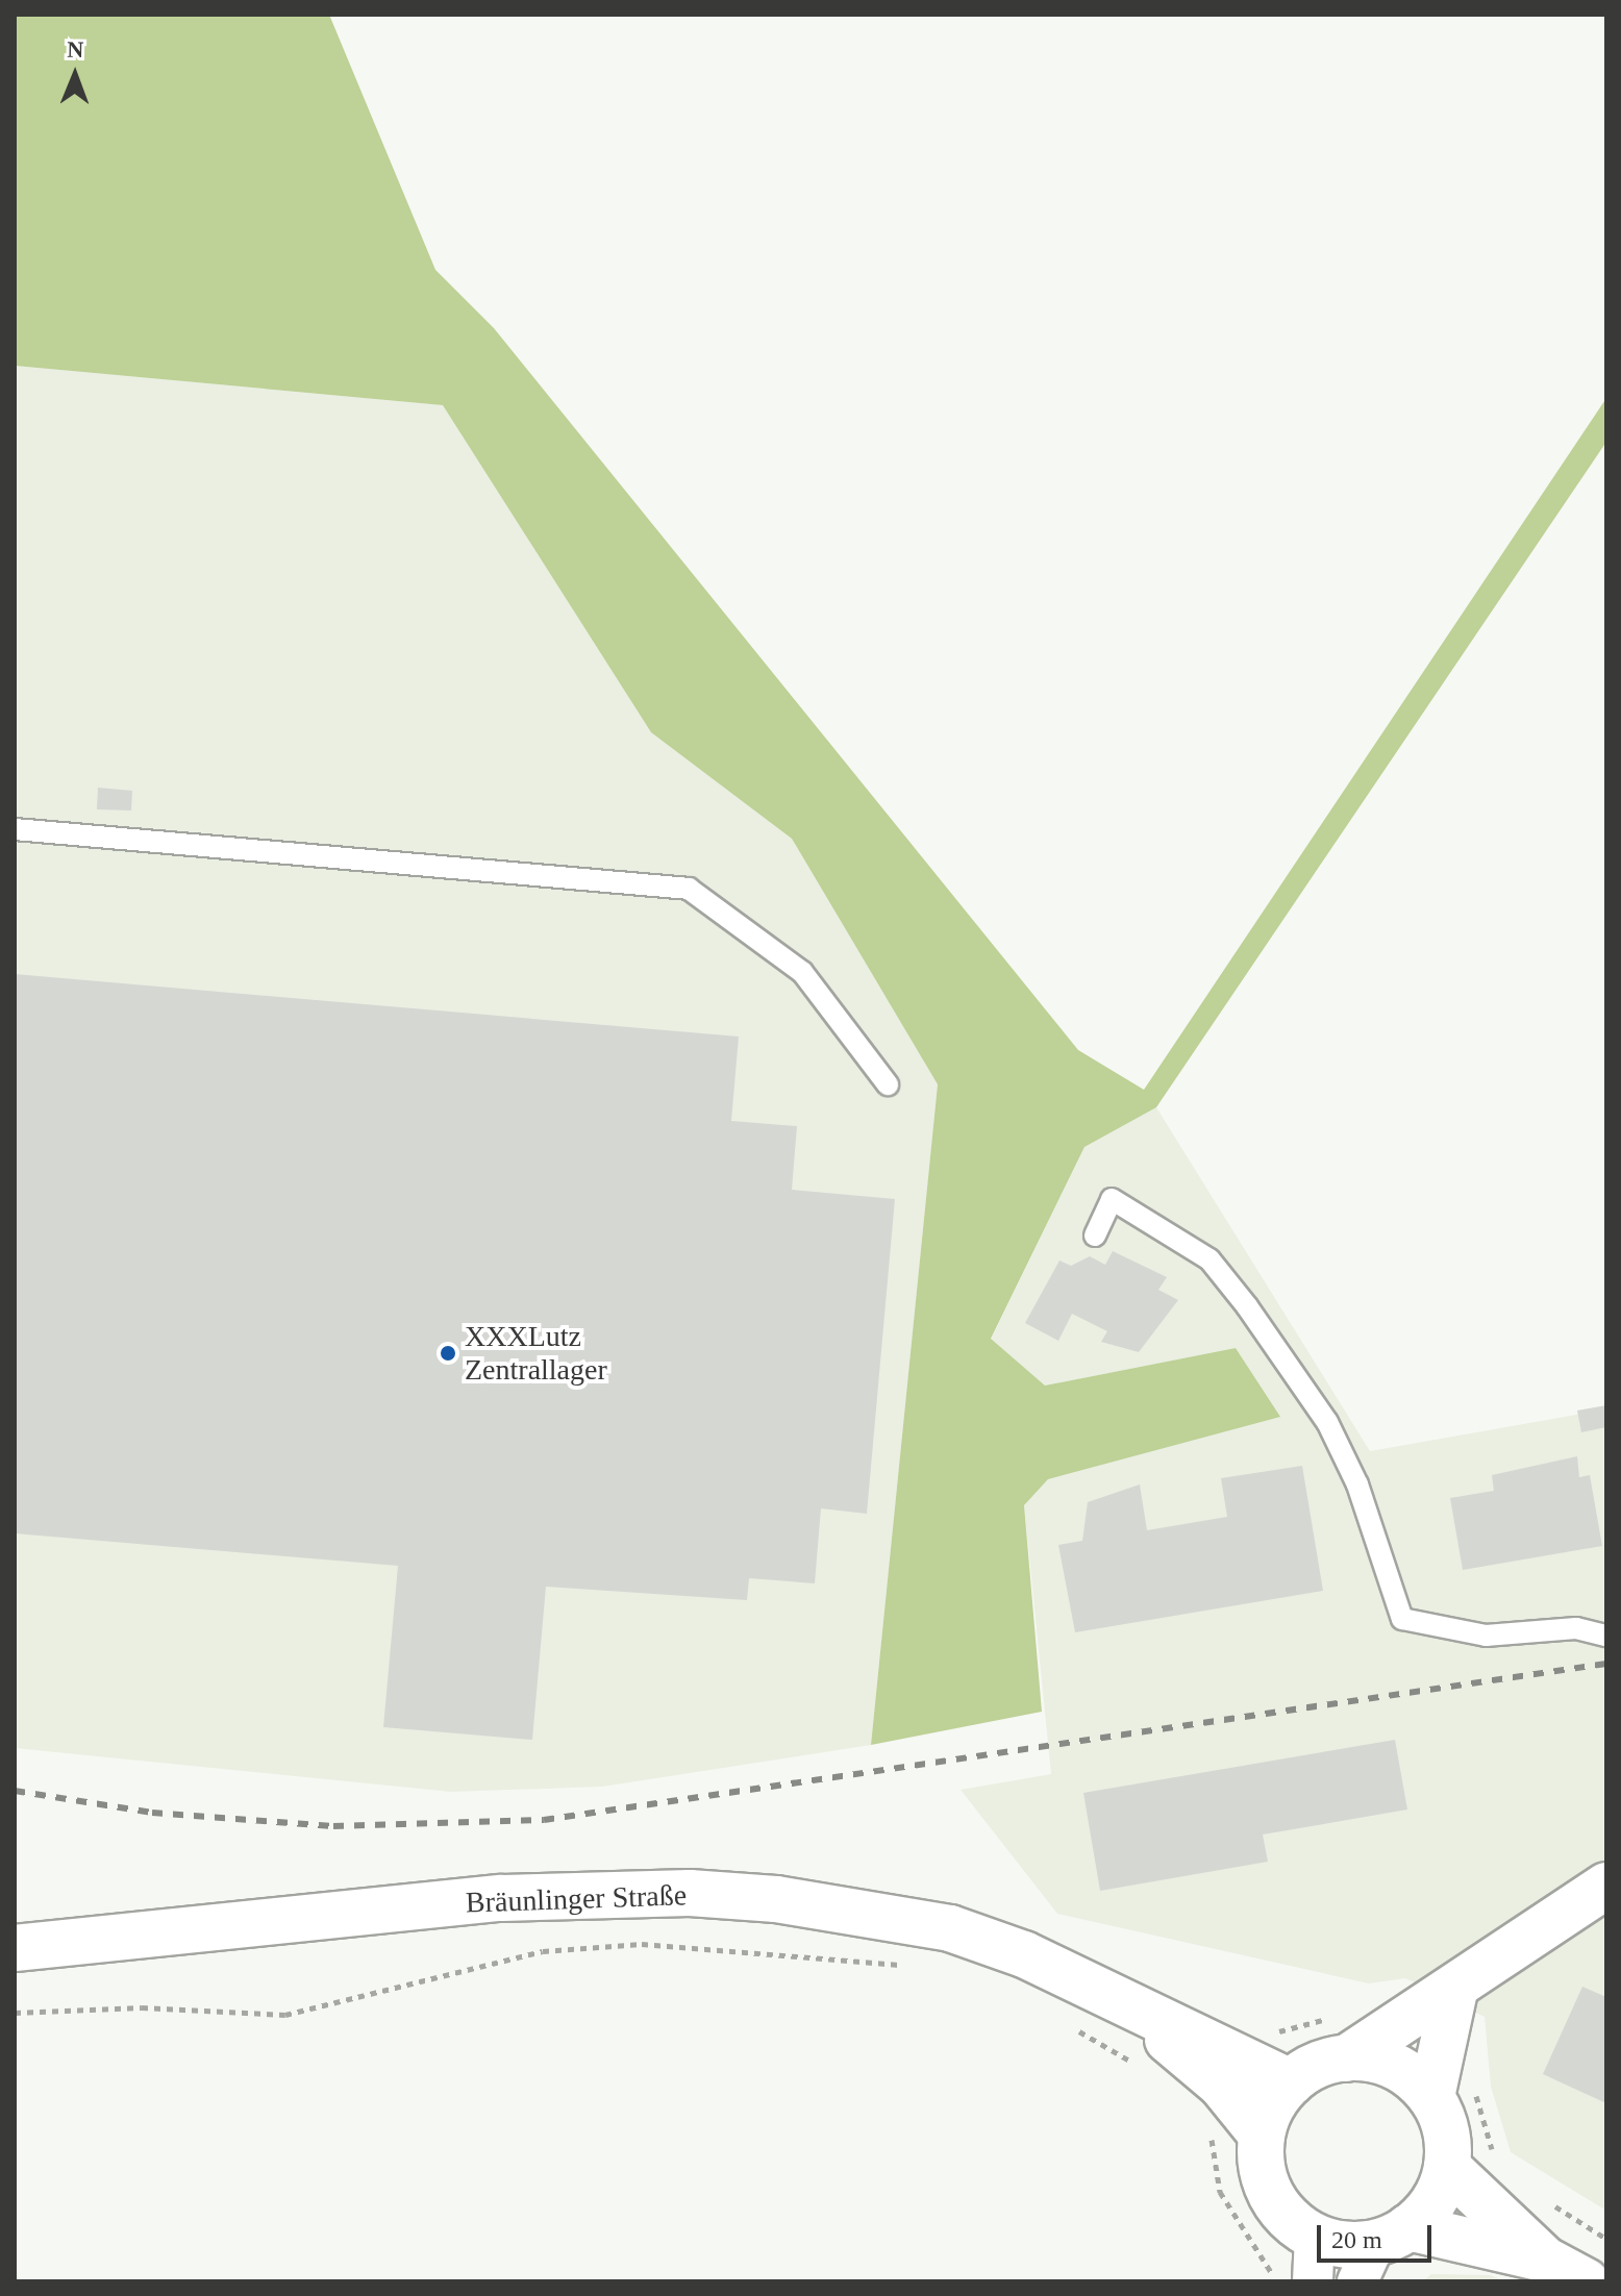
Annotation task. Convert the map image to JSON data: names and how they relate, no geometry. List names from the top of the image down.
{
  "streets": {
    "main road": ["Bräunlinger Straße"]
  },
  "places": ["XXXLutz Zentrallager"],
  "scale_bar": "20 m",
  "north": "top"
}
